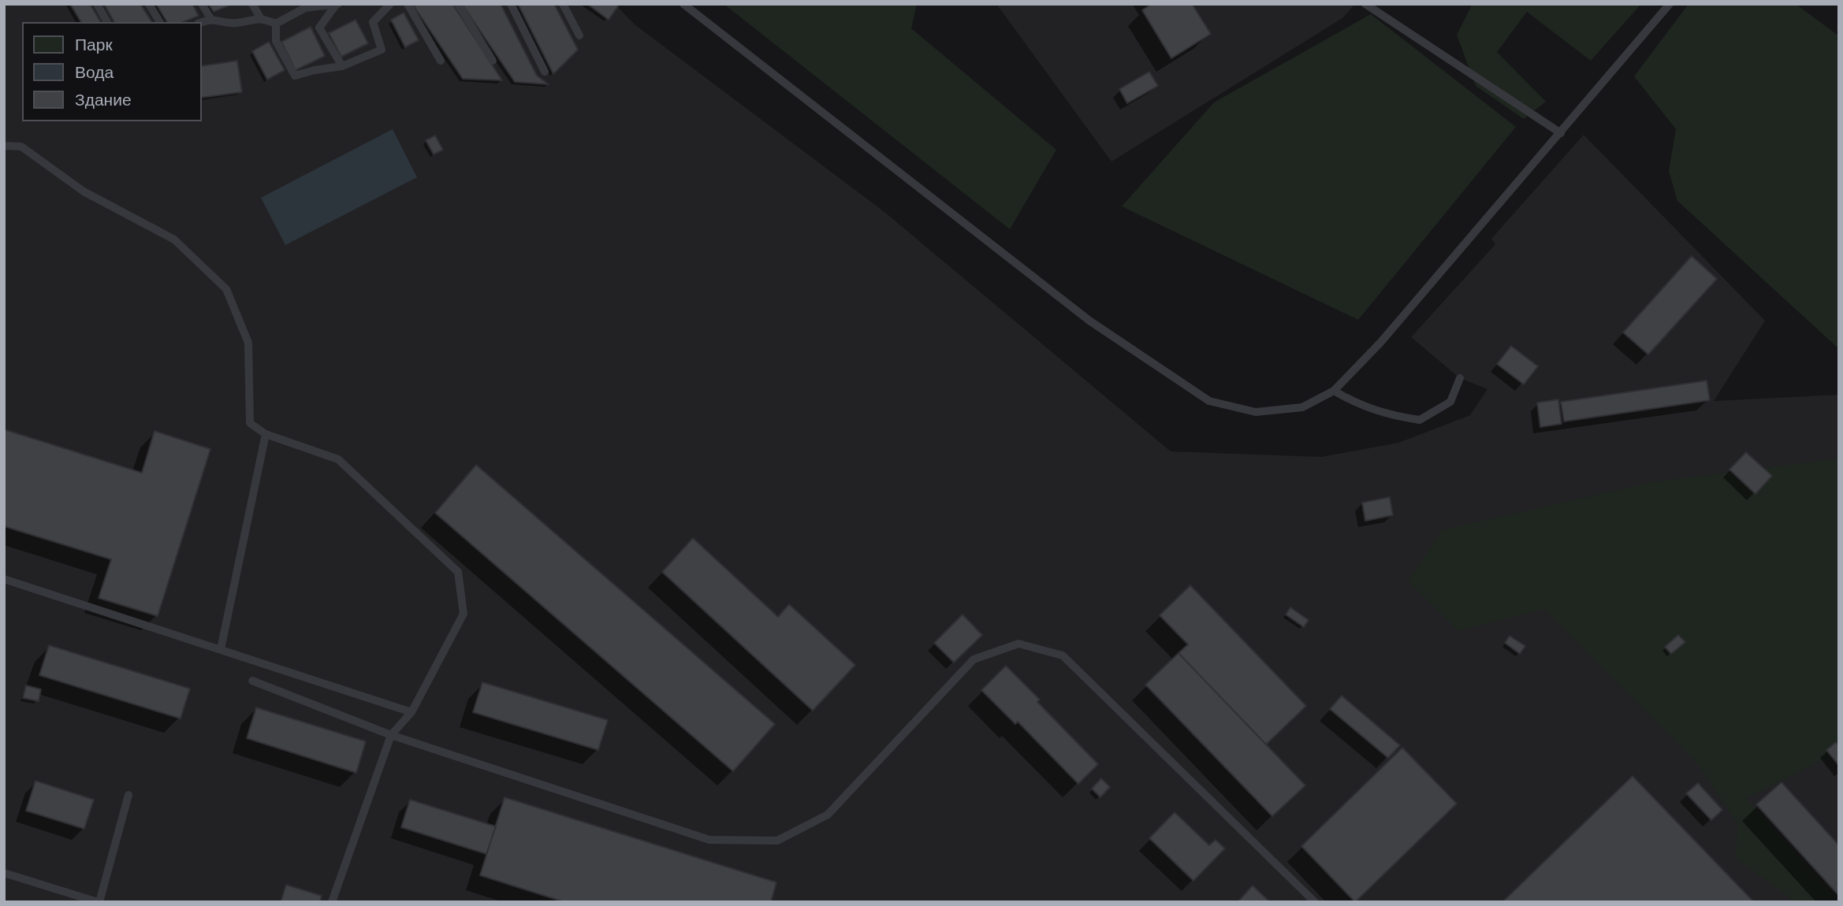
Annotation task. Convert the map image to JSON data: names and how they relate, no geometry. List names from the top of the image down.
{
  "legend": ["Парк", "Вода", "Здание"]
}
